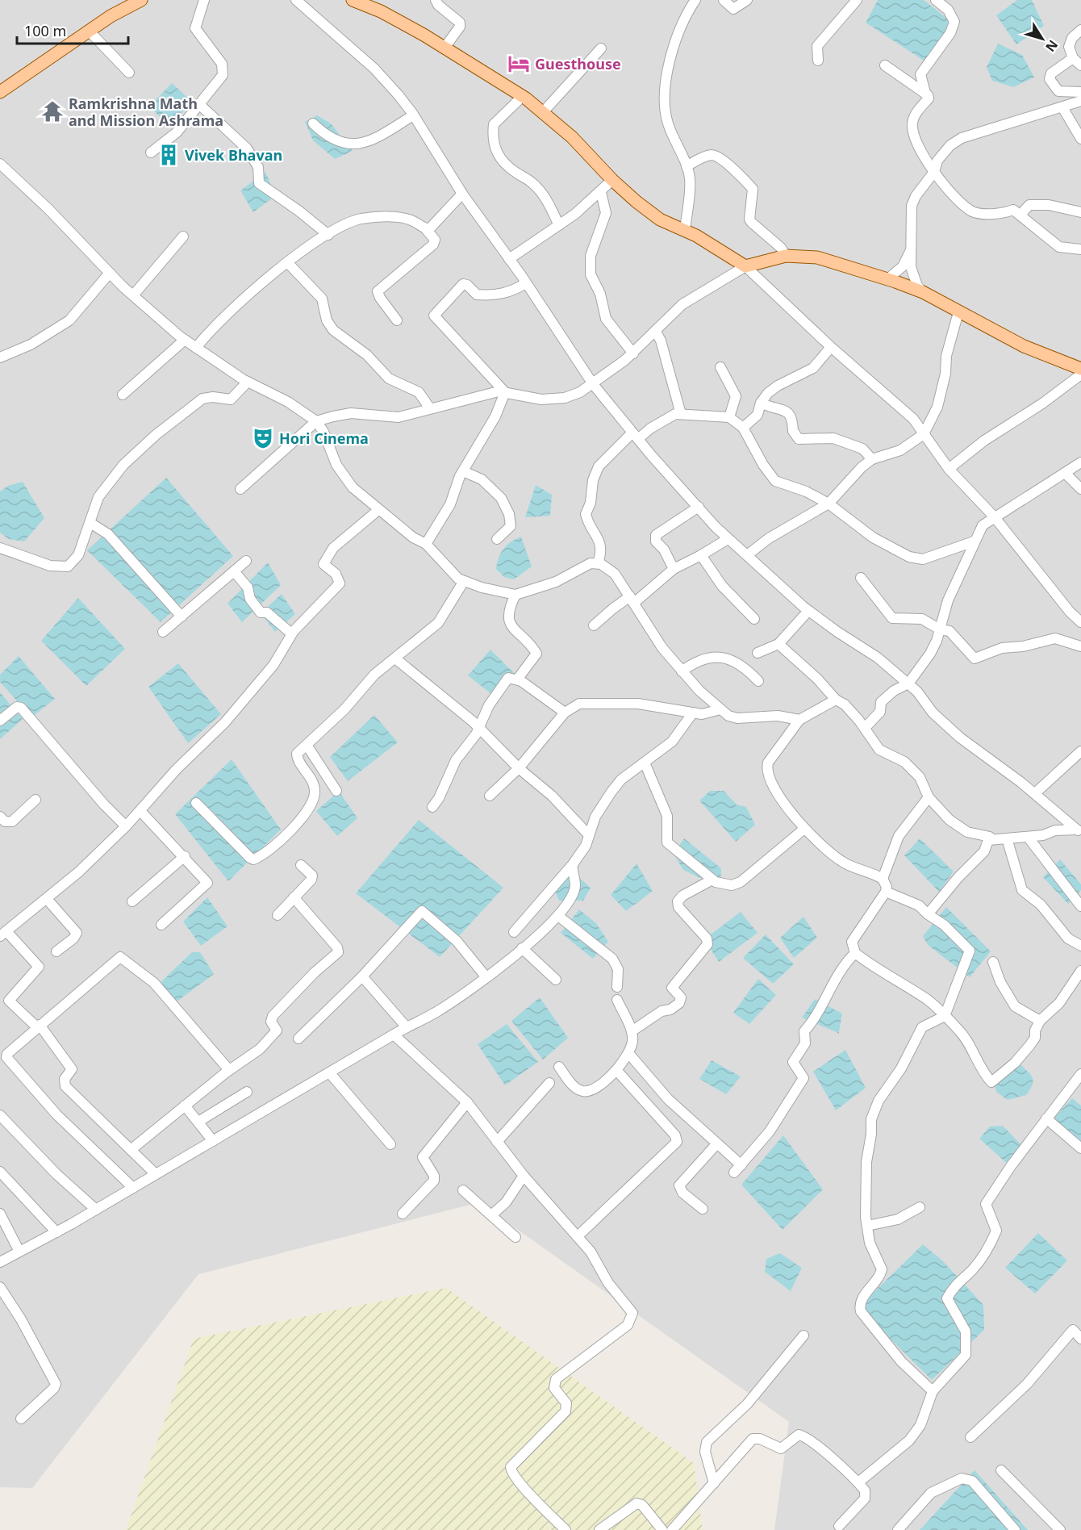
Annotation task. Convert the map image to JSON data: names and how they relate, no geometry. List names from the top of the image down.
{
  "places": {
    "hotel": ["Guesthouse"],
    "temple": ["Ramkrishna Math and Mission Ashrama"],
    "building": ["Vivek Bhavan"],
    "theatre": ["Hori Cinema"]
  },
  "scale_bar": "100 m",
  "north": "bottom right"
}
